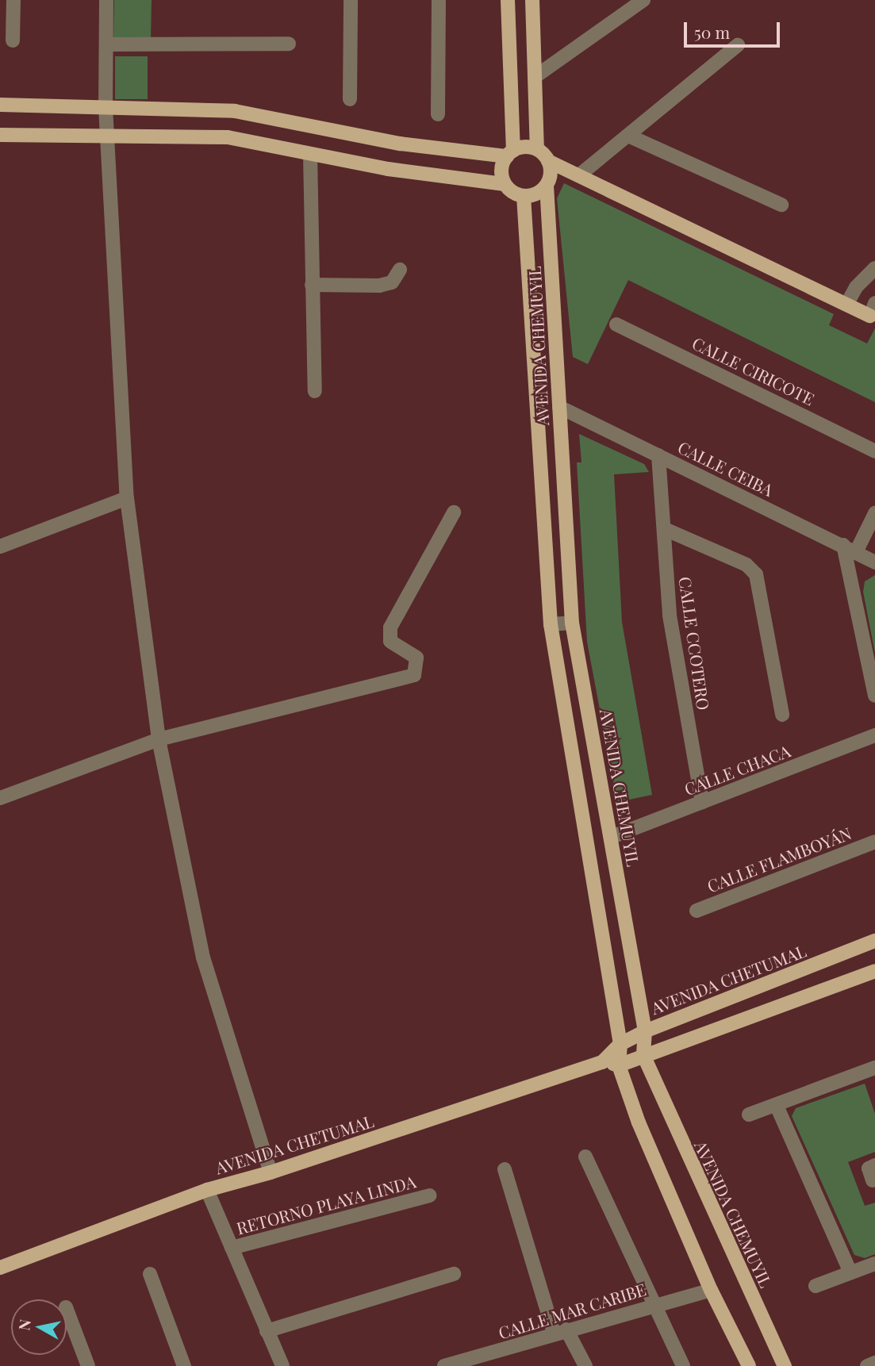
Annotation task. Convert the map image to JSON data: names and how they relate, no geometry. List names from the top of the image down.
{
  "streets": {
    "main road": ["AVENIDA CHEMUYIL", "AVENIDA CHETUMAL"],
    "street": [
      "CALLE CIRICOTE",
      "CALLE CEIBA",
      "CALLE CCOTERO",
      "CALLE CHACA",
      "CALLE FLAMBOYÁN",
      "RETORNO PLAYA LINDA",
      "CALLE MAR CARIBE"
    ]
  },
  "crossings": [
    ["AVENIDA CHEMUYIL", "CALLE CEIBA"],
    ["AVENIDA CHEMUYIL", "CALLE CHACA"],
    ["AVENIDA CHEMUYIL", "AVENIDA CHETUMAL"],
    ["AVENIDA CHEMUYIL", "CALLE MAR CARIBE"],
    ["CALLE CEIBA", "CALLE CCOTERO"],
    ["CALLE CCOTERO", "CALLE CHACA"]
  ],
  "scale_bar": "50 m",
  "north": "left"
}
